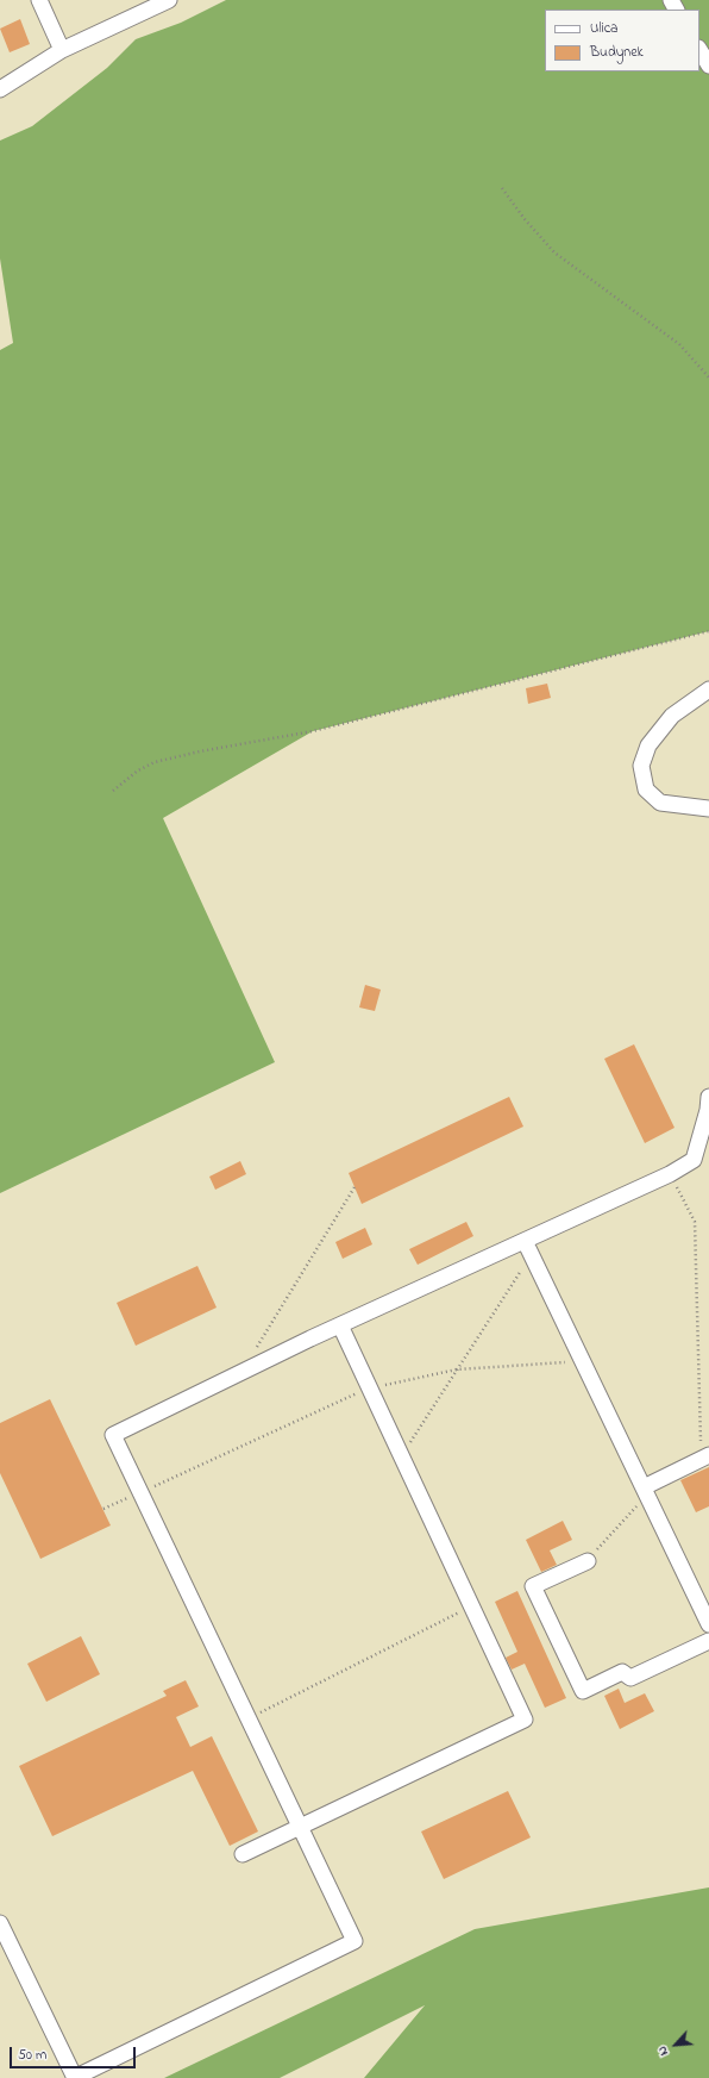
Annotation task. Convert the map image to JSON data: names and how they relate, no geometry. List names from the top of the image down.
{
  "legend": ["Ulica", "Budynek"],
  "scale_bar": "50 m",
  "north": "bottom left"
}
